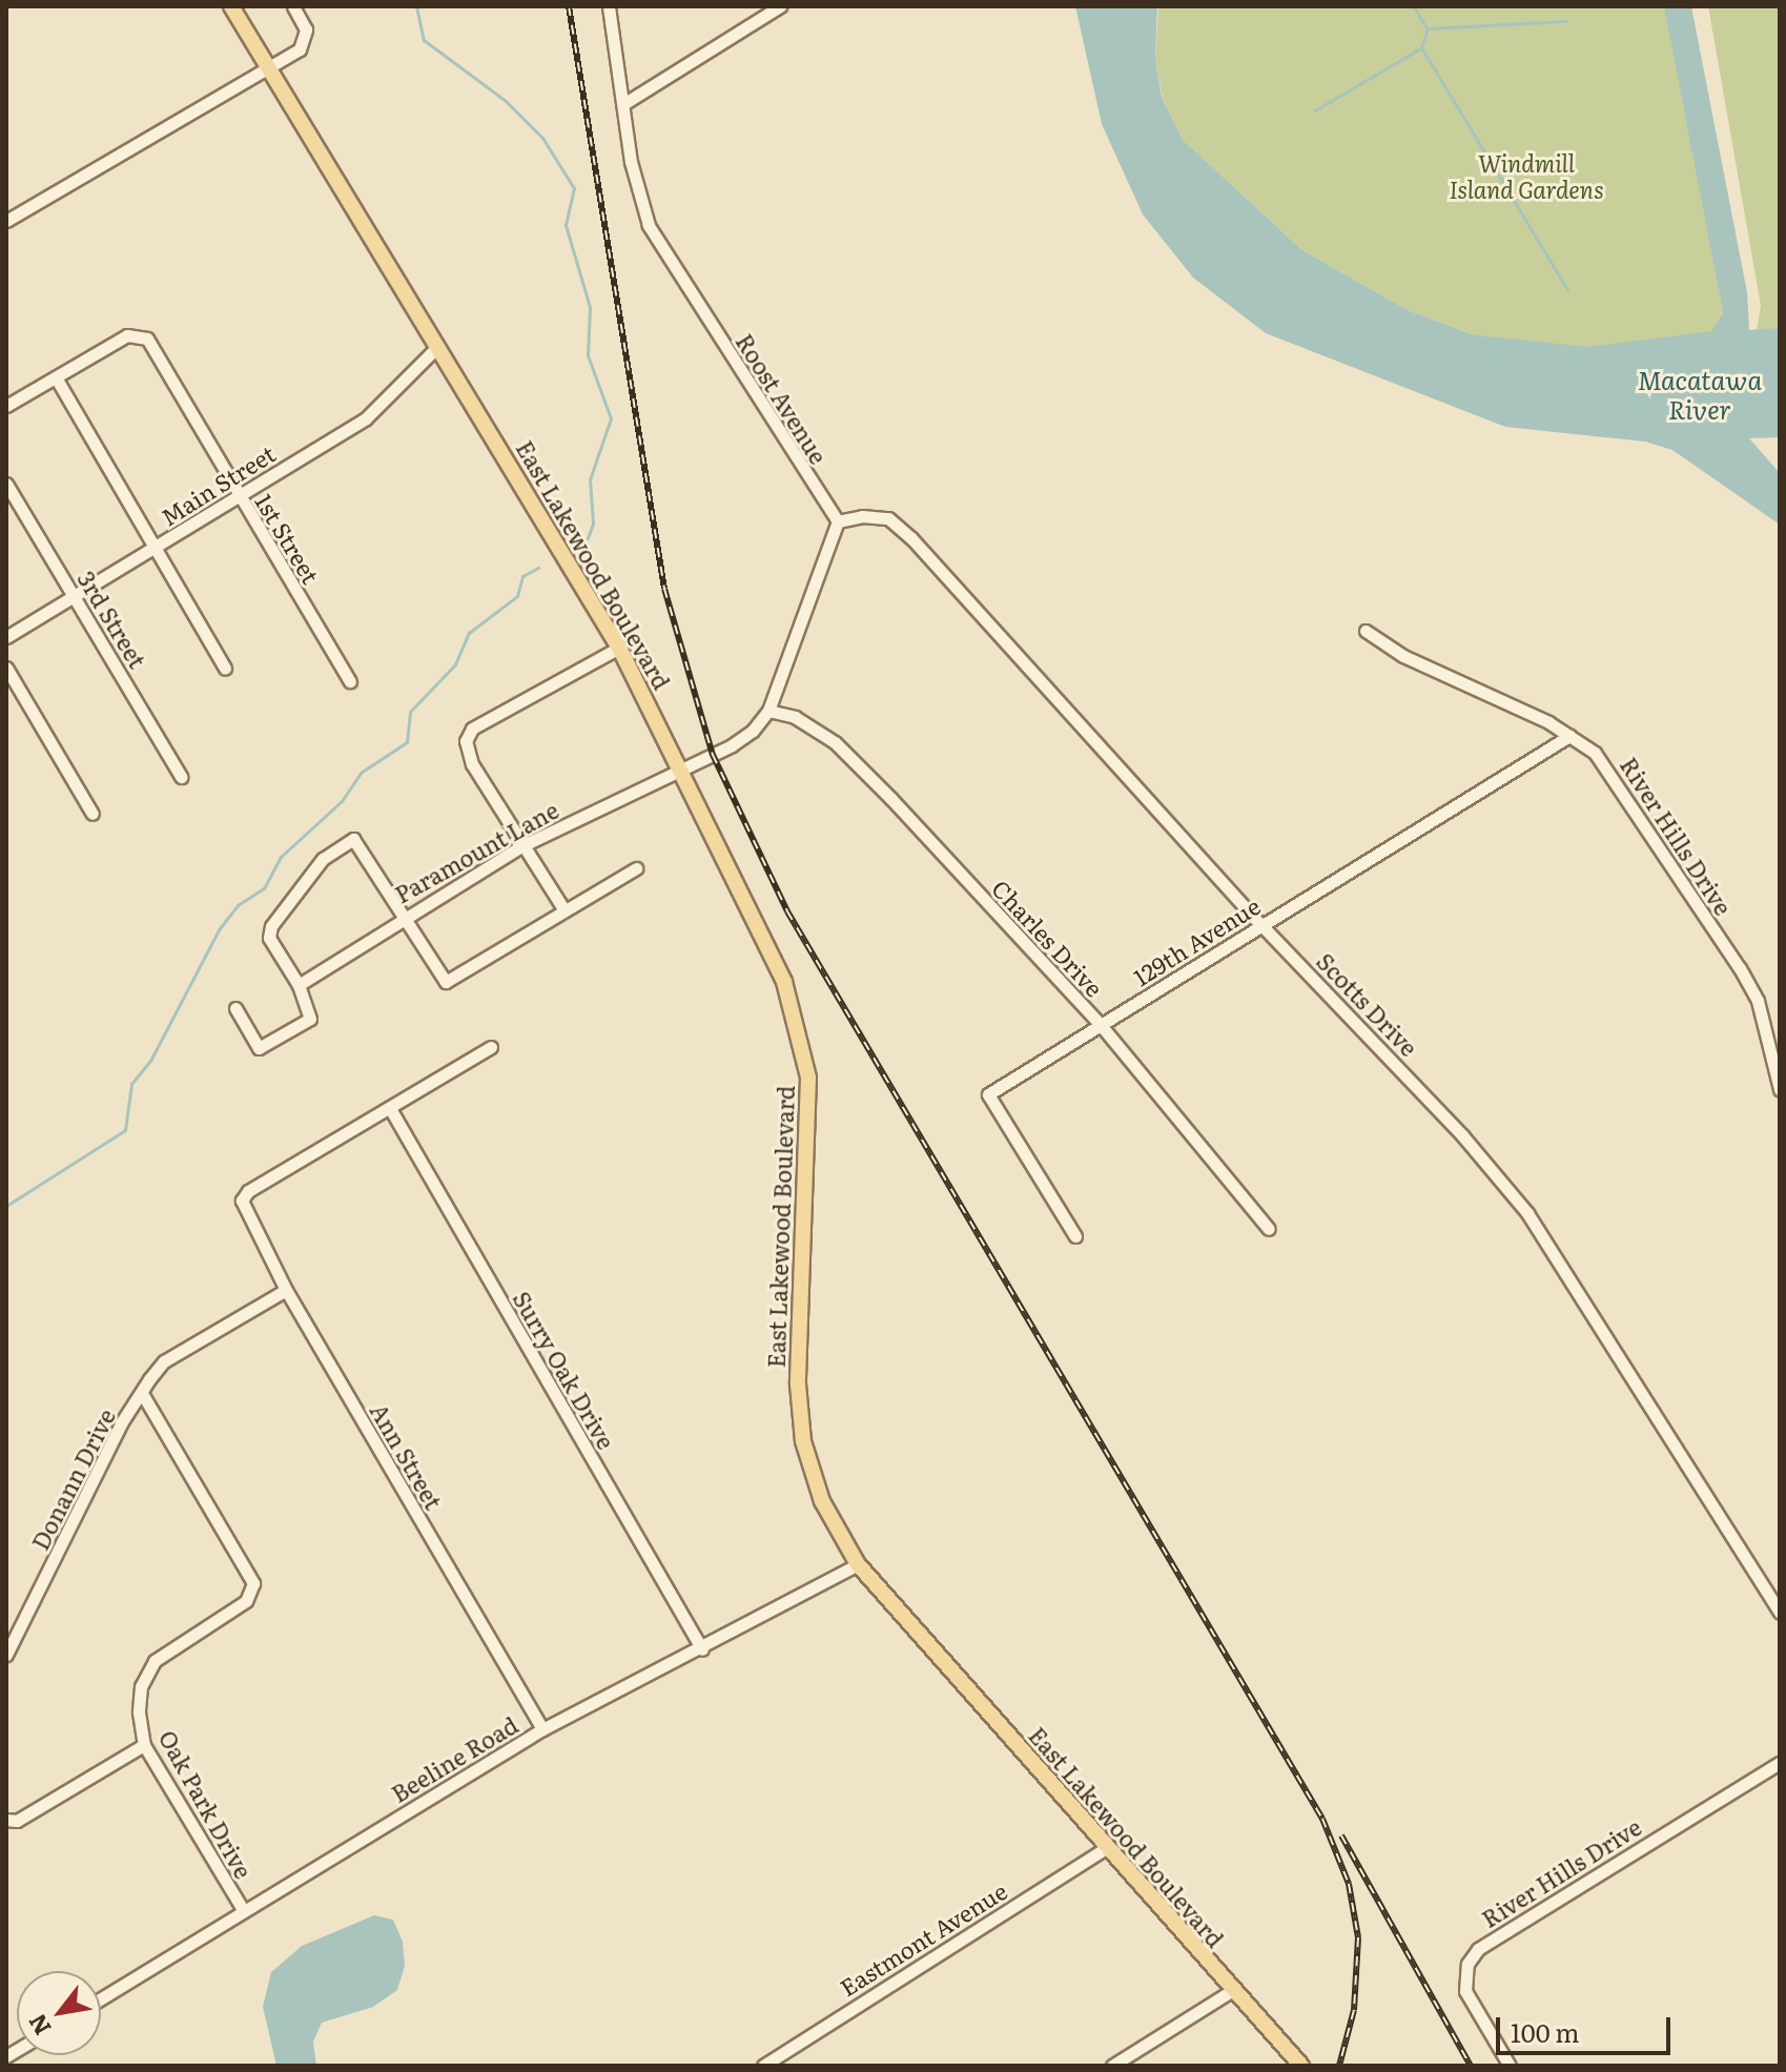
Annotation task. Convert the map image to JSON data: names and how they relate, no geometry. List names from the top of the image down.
{
  "streets": {
    "main road": ["East Lakewood Boulevard"],
    "street": [
      "Roost Avenue",
      "Main Street",
      "1st Street",
      "3rd Street",
      "River Hills Drive",
      "Paramount Lane",
      "Charles Drive",
      "129th Avenue",
      "Scotts Drive",
      "Surry Oak Drive",
      "Ann Street",
      "Donann Drive",
      "Beeline Road",
      "Oak Park Drive",
      "Eastmont Avenue"
    ]
  },
  "crossings": [
    ["Roost Avenue", "Scotts Drive"],
    ["Main Street", "1st Street"],
    ["Main Street", "East Lakewood Boulevard"],
    ["Main Street", "3rd Street"],
    ["East Lakewood Boulevard", "Paramount Lane"],
    ["East Lakewood Boulevard", "Beeline Road"],
    ["East Lakewood Boulevard", "Eastmont Avenue"],
    ["River Hills Drive", "129th Avenue"],
    ["Charles Drive", "129th Avenue"],
    ["129th Avenue", "Scotts Drive"],
    ["Surry Oak Drive", "Ann Street"],
    ["Surry Oak Drive", "Beeline Road"],
    ["Ann Street", "Donann Drive"],
    ["Ann Street", "Beeline Road"],
    ["Donann Drive", "Oak Park Drive"],
    ["Beeline Road", "Oak Park Drive"]
  ],
  "water": ["Macatawa River"],
  "parks": ["Windmill Island Gardens"],
  "scale_bar": "100 m",
  "north": "bottom left"
}
